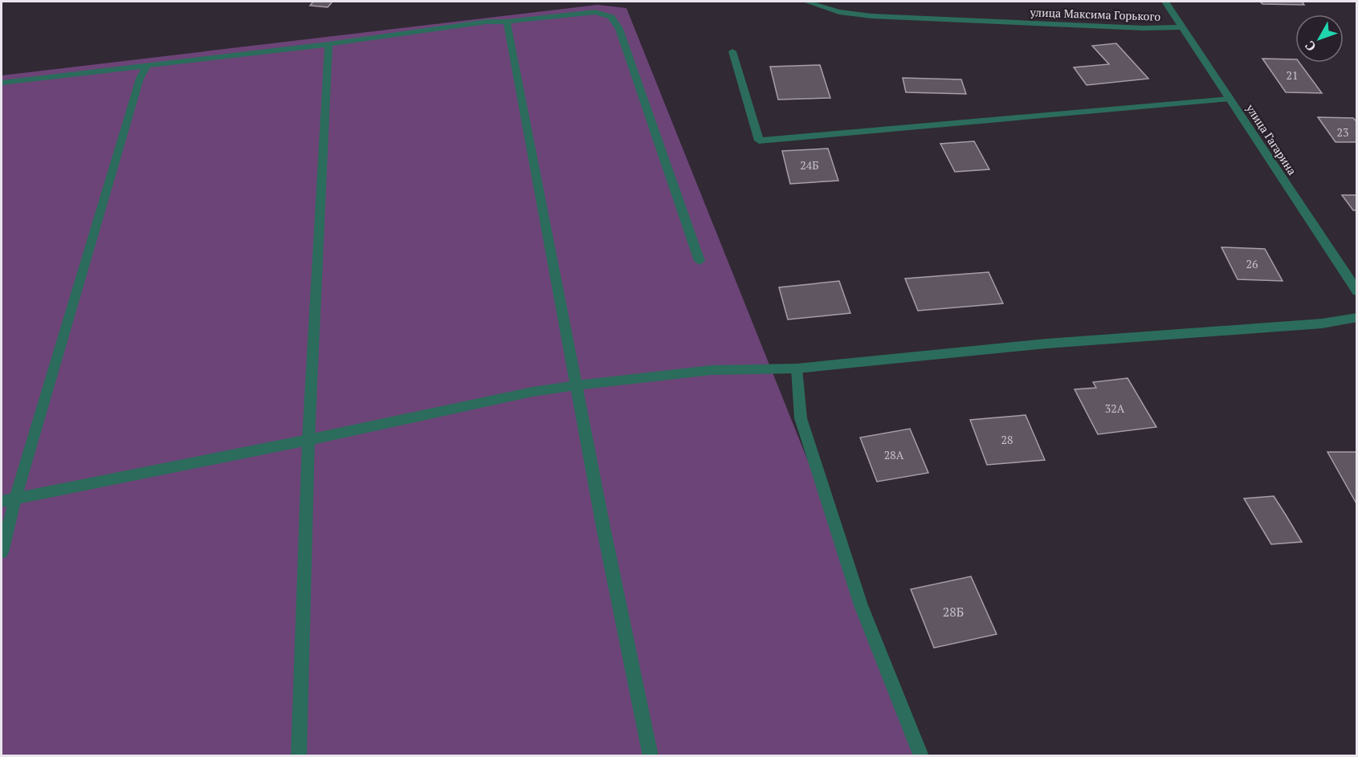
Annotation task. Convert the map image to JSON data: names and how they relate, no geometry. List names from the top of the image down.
{
  "streets": {
    "street": ["улица Максима Горького", "улица Гагарина"]
  },
  "crossings": [
    ["улица Максима Горького", "улица Гагарина"]
  ],
  "house_numbers": [
    "21",
    "23",
    "24Б",
    "26",
    "32А",
    "28",
    "28А",
    "28Б"
  ],
  "north": "bottom left"
}
